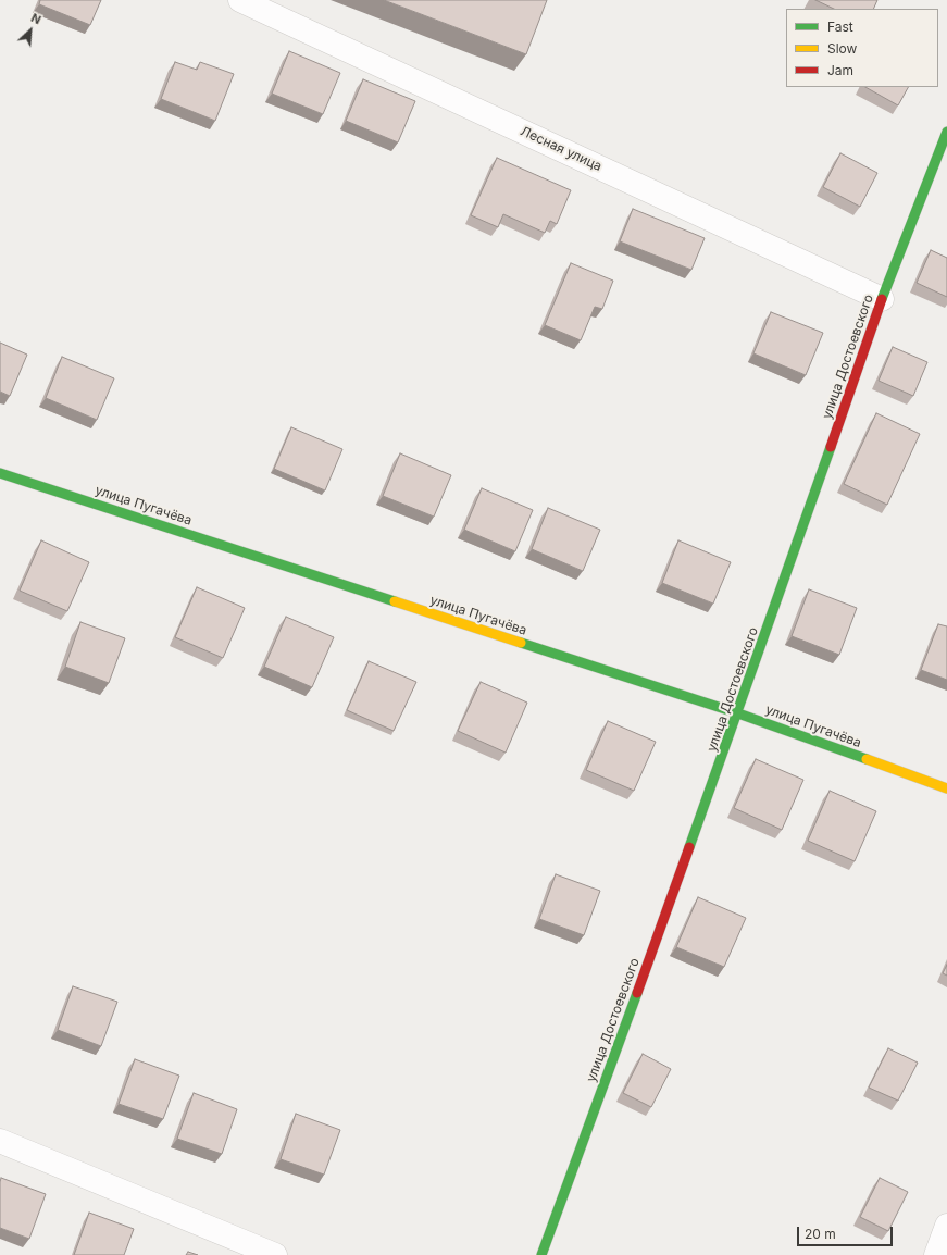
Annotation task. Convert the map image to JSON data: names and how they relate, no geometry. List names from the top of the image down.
{
  "streets": {
    "street": ["Лесная улица", "улица Достоевского", "улица Пугачёва"]
  },
  "crossings": [
    ["Лесная улица", "улица Достоевского"],
    ["улица Достоевского", "улица Пугачёва"]
  ],
  "legend": ["Fast", "Slow", "Jam"],
  "scale_bar": "20 m",
  "north": "top right"
}
